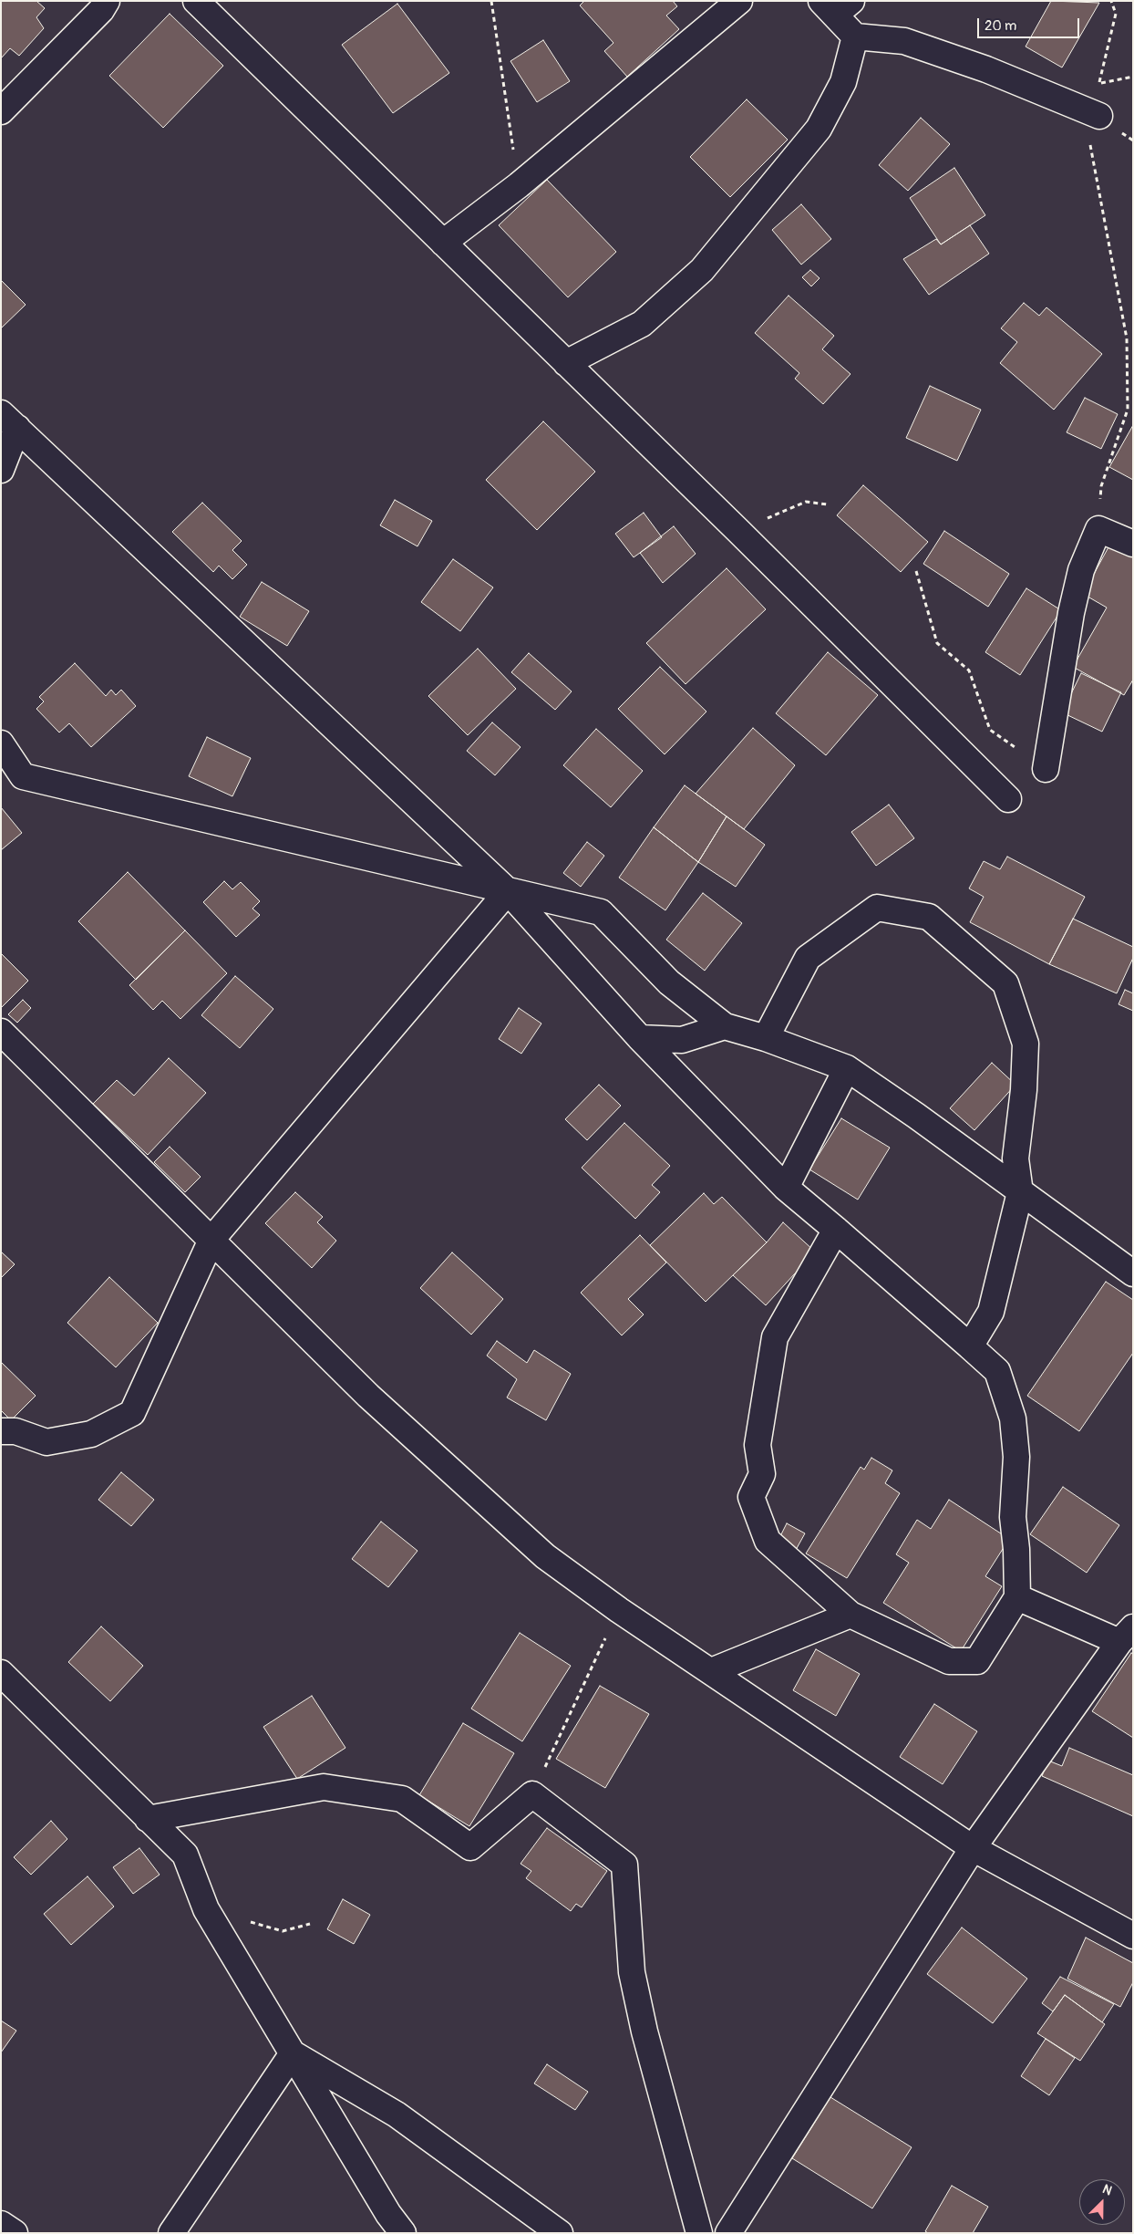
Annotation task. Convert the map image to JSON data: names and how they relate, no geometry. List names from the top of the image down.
{
  "scale_bar": "20 m",
  "north": "top right"
}
